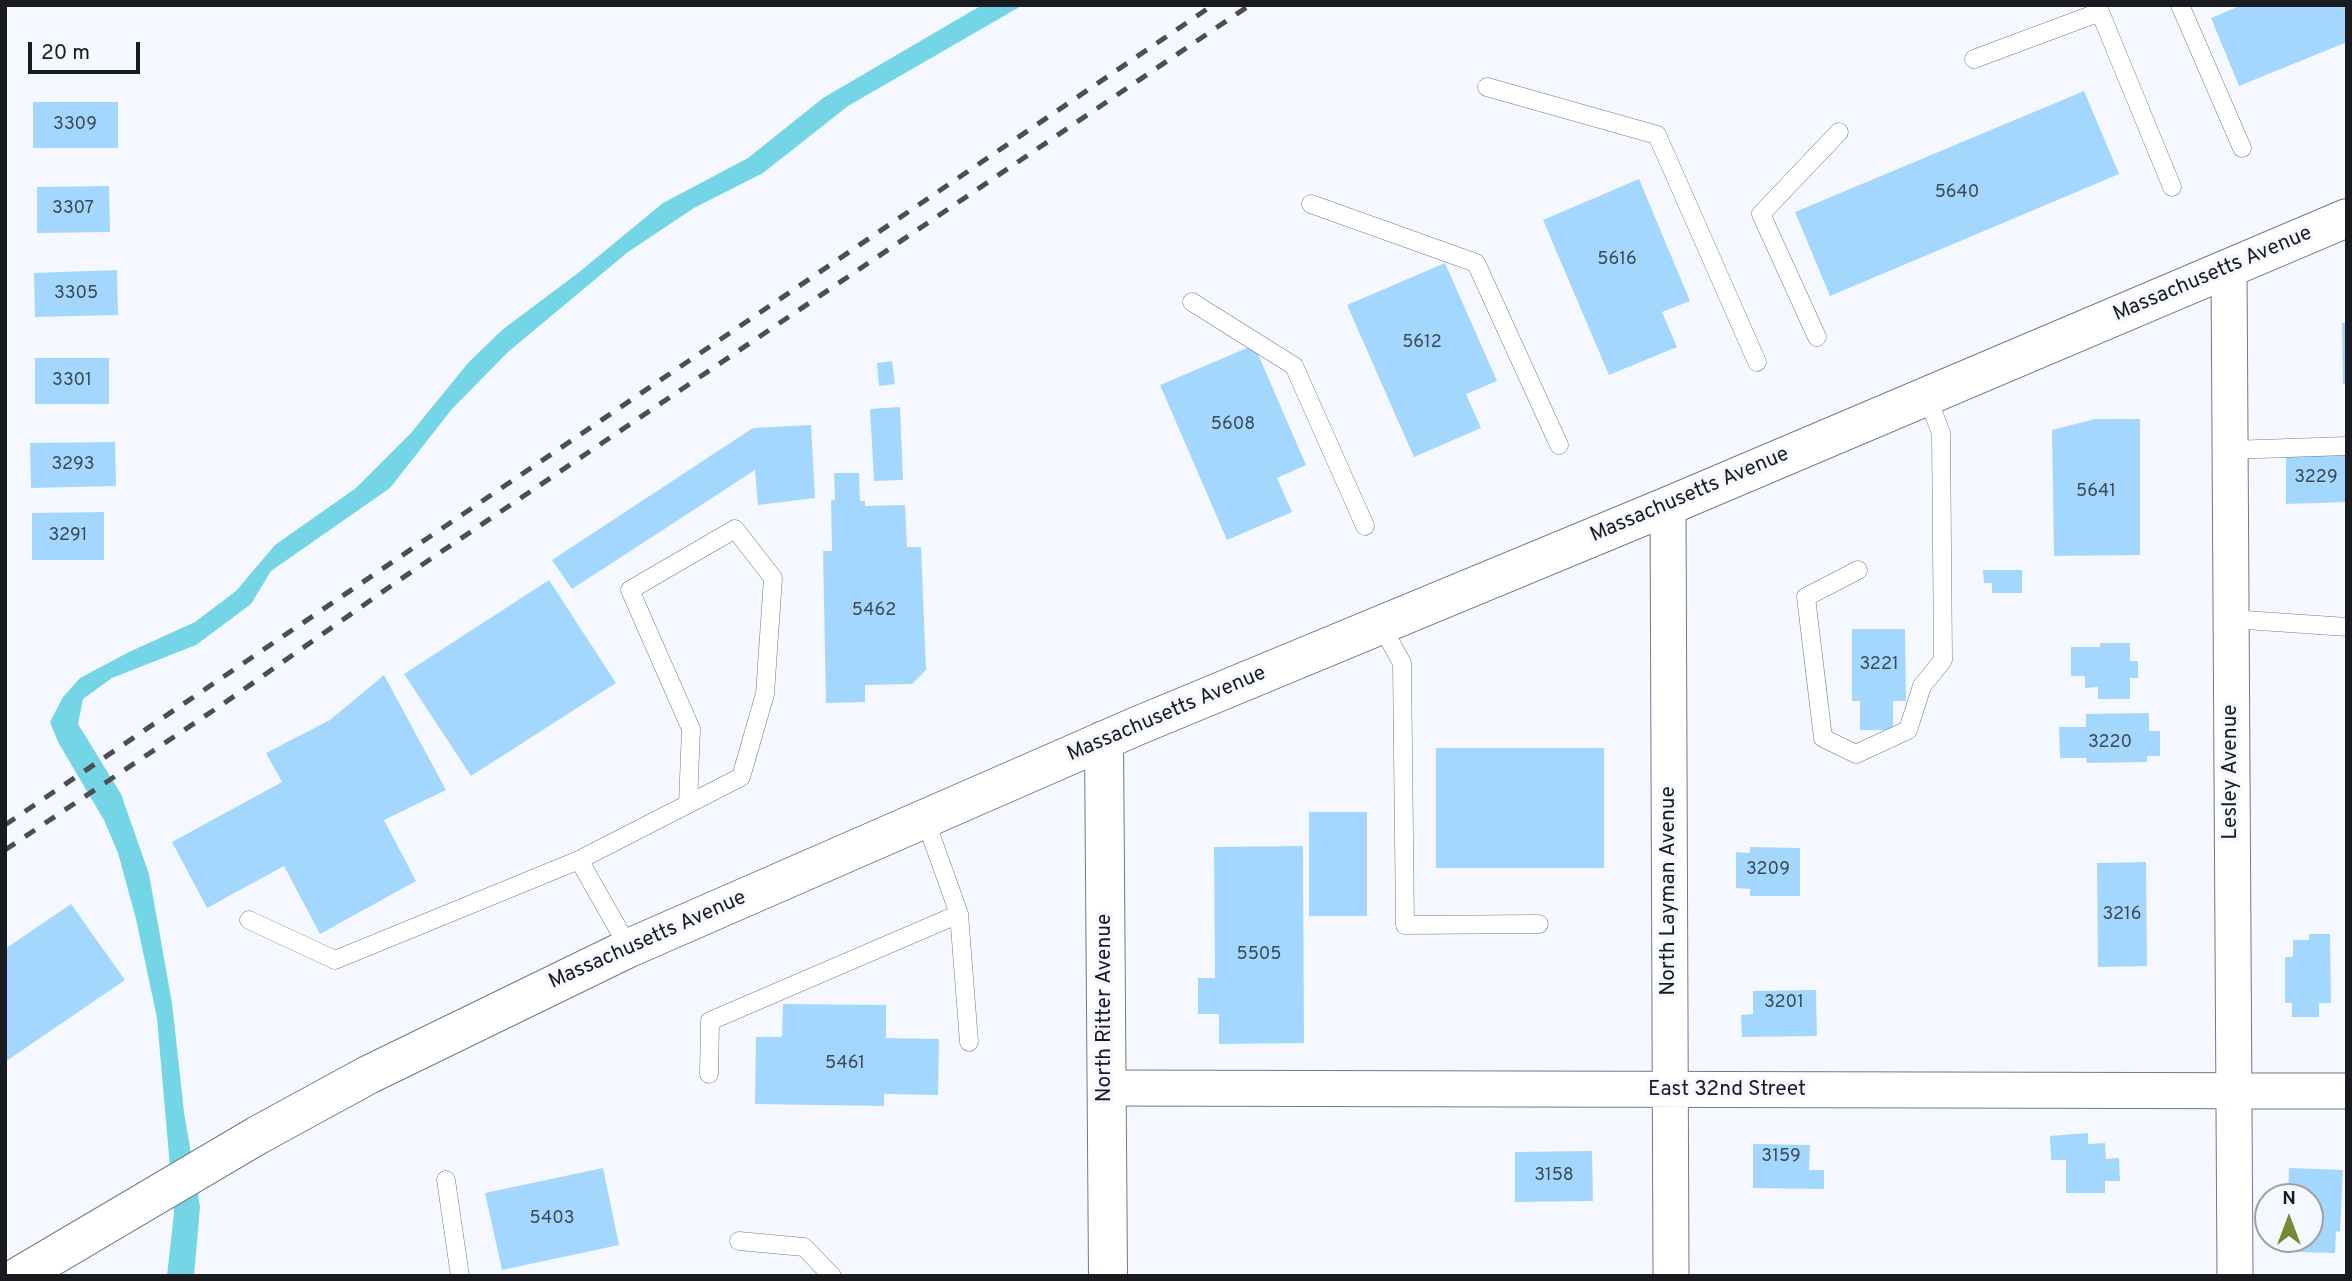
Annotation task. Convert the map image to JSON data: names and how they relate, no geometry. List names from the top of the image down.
{
  "streets": {
    "main road": ["Massachusetts Avenue", "North Ritter Avenue"],
    "street": ["Lesley Avenue", "North Layman Avenue", "East 32nd Street"]
  },
  "crossings": [
    ["Massachusetts Avenue", "Lesley Avenue"],
    ["Massachusetts Avenue", "North Layman Avenue"],
    ["Massachusetts Avenue", "North Ritter Avenue"],
    ["Lesley Avenue", "East 32nd Street"],
    ["North Layman Avenue", "East 32nd Street"],
    ["North Ritter Avenue", "East 32nd Street"]
  ],
  "house_numbers": [
    "3309",
    "5640",
    "3307",
    "5616",
    "3305",
    "5612",
    "3301",
    "5608",
    "3293",
    "3229",
    "5641",
    "3291",
    "5462",
    "3221",
    "3220",
    "3209",
    "3216",
    "5505",
    "3201",
    "5461",
    "3159",
    "3158",
    "5403"
  ],
  "scale_bar": "20 m",
  "north": "top"
}
